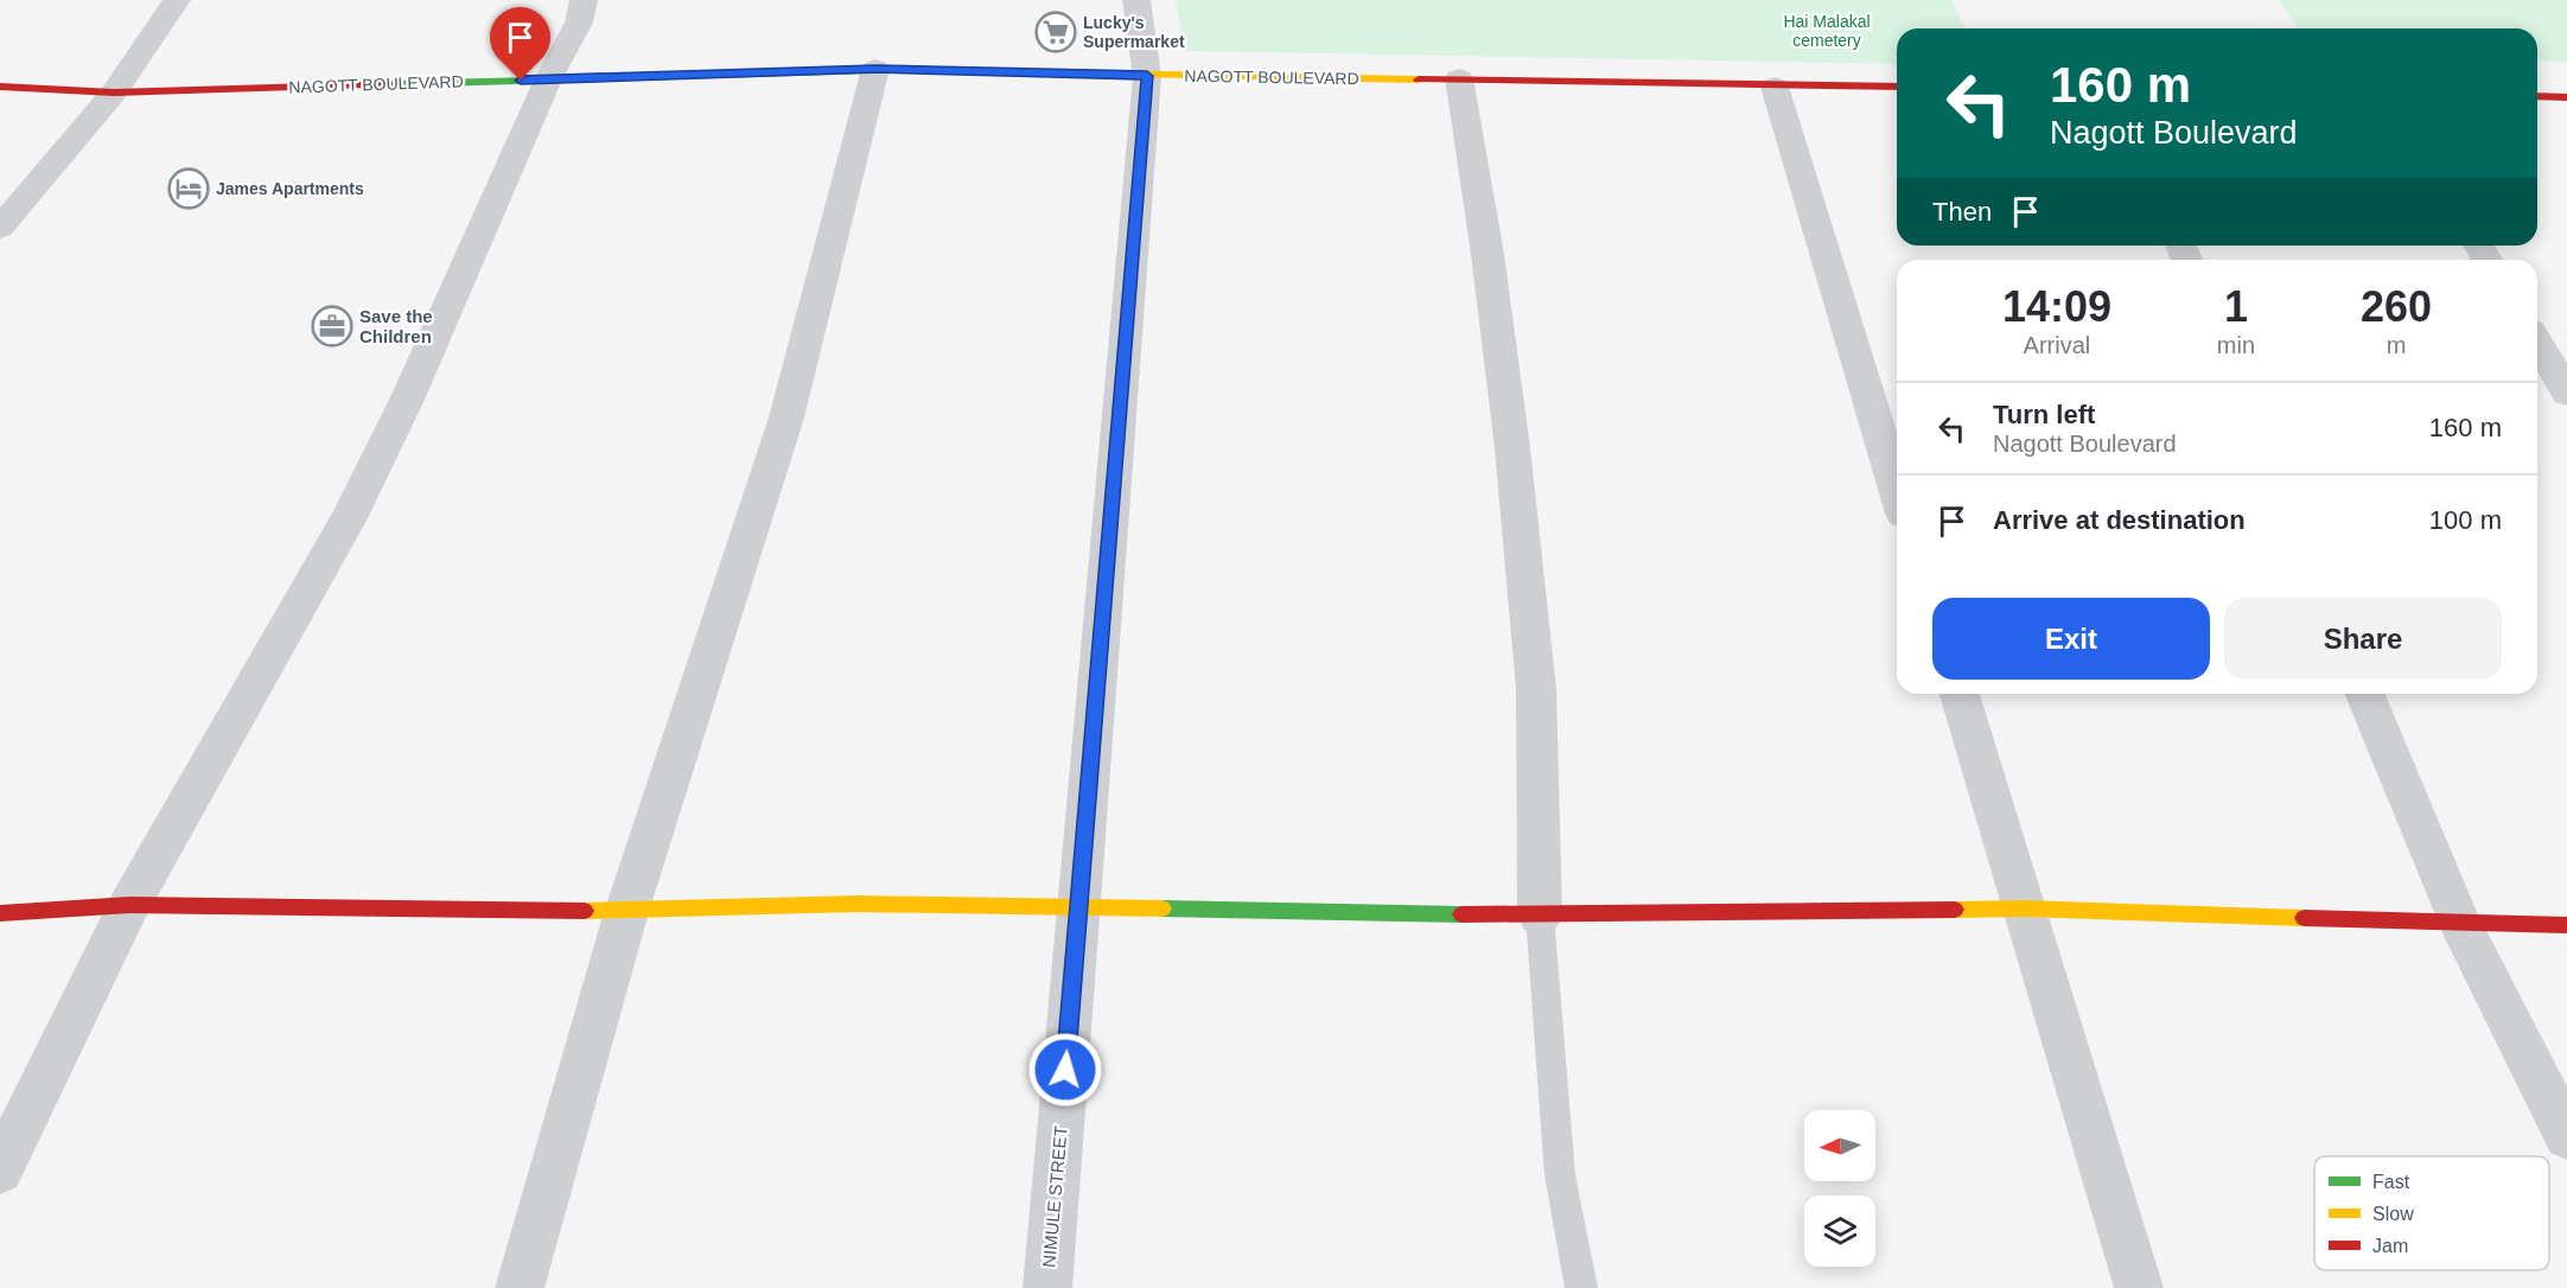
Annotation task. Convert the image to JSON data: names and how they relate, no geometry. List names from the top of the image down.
{
  "streets": {
    "street": ["NAGOTT BOULEVARD", "NIMULE STREET"]
  },
  "crossings": [
    ["NAGOTT BOULEVARD", "NIMULE STREET"]
  ],
  "parks": ["Hai Malakal cemetery"],
  "places": {
    "supermarket": ["Lucky's Supermarket"],
    "hotel": ["James Apartments"],
    "office": ["Save the Children"]
  },
  "legend": ["Fast", "Slow", "Jam"],
  "north": "left",
  "page": {
    "turn": ["160 m", "Nagott Boulevard"],
    "then": "Then",
    "eta": [
      "14:09",
      "Arrival",
      "1",
      "min",
      "260",
      "m"
    ],
    "list": [
      {
        "name": "Turn left",
        "note": "Nagott Boulevard",
        "value": "160 m"
      },
      {
        "name": "Arrive at destination",
        "value": "100 m"
      }
    ],
    "buttons": ["Exit", "Share"]
  }
}
